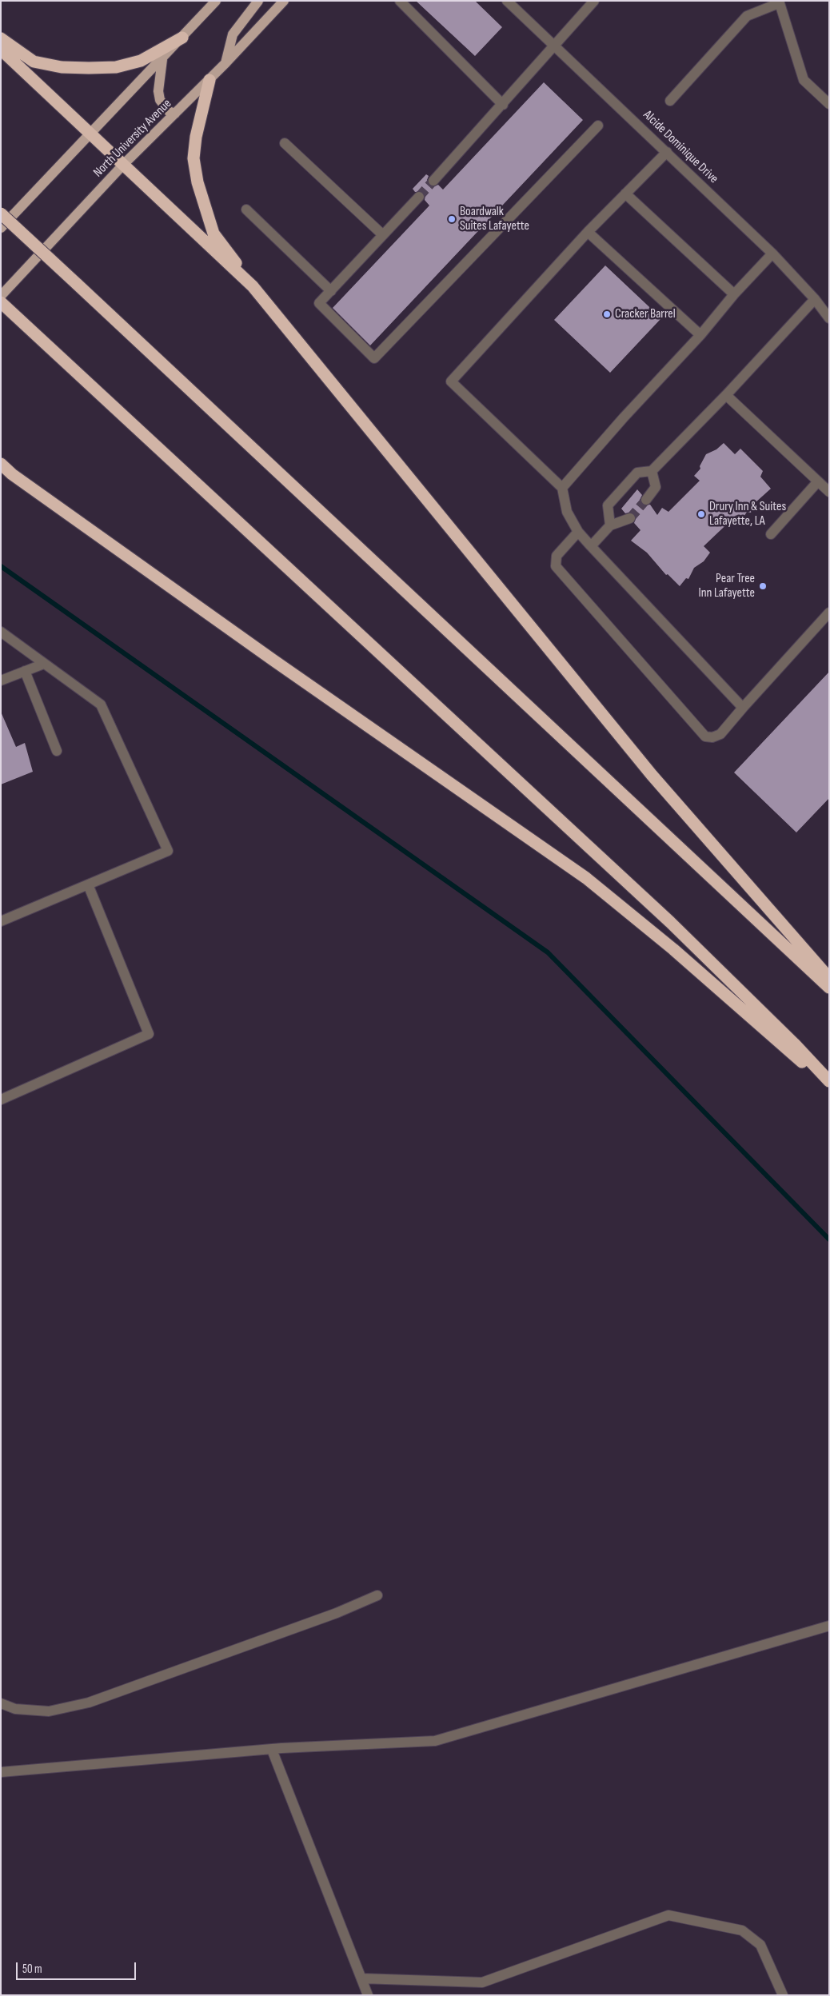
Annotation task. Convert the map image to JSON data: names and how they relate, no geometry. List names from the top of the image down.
{
  "streets": {
    "main road": ["North University Avenue"],
    "street": ["Alcide Dominique Drive"]
  },
  "places": [
    "Boardwalk Suites Lafayette",
    "Cracker Barrel",
    "Drury Inn & Suites Lafayette, LA",
    "Pear Tree Inn Lafayette"
  ],
  "scale_bar": "50 m"
}
